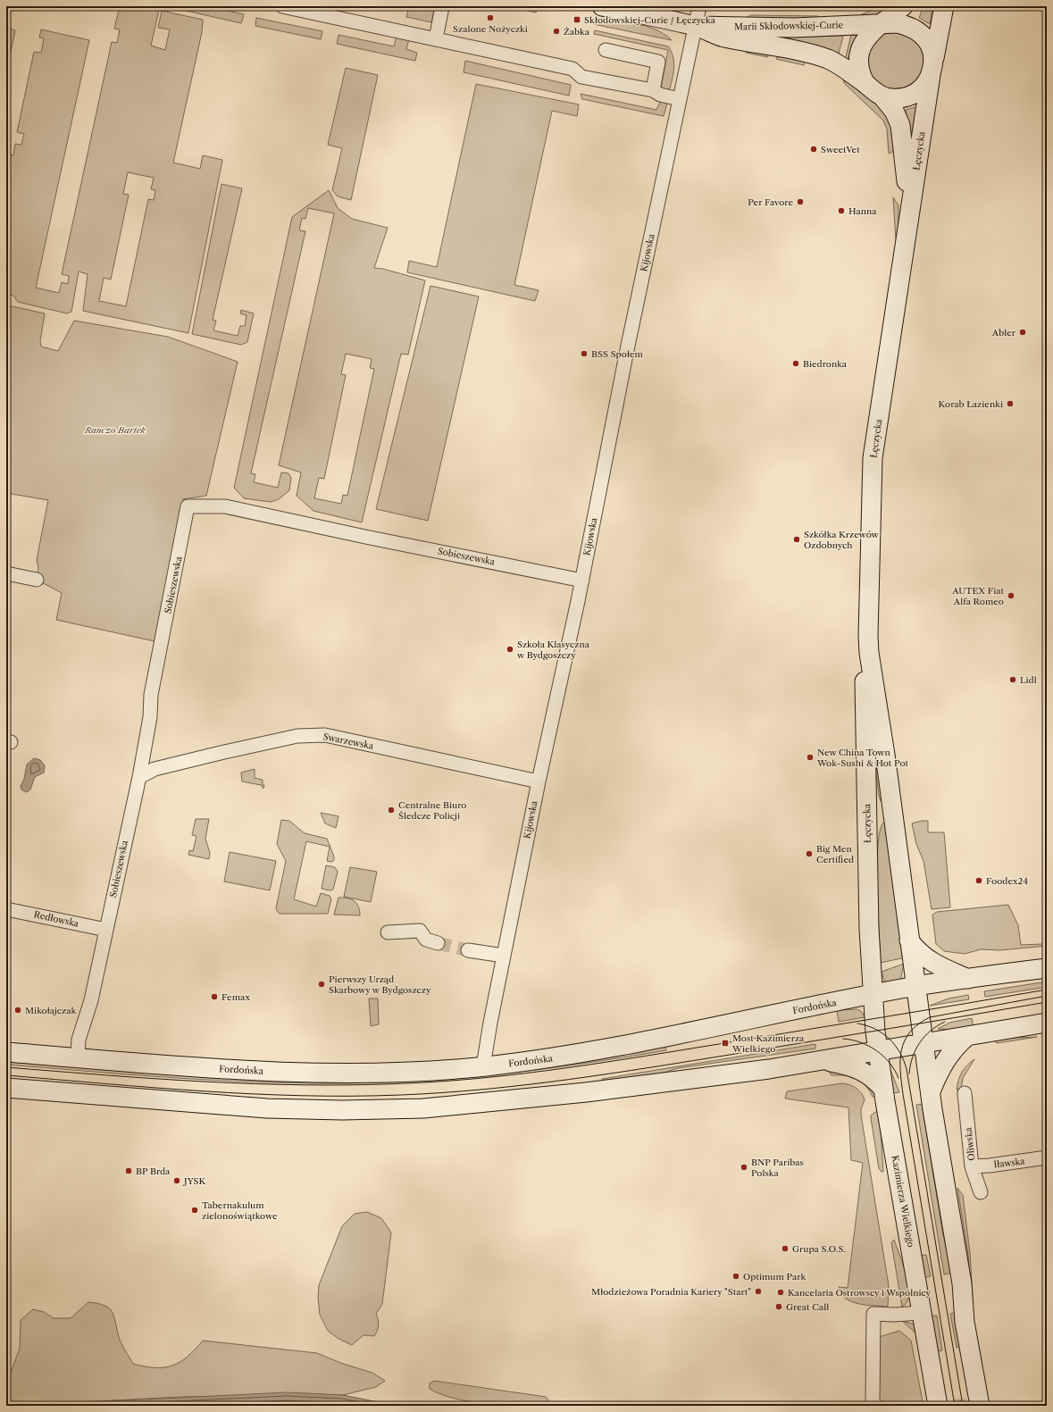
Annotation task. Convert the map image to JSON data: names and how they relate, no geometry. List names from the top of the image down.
{
  "streets": {
    "main road": [
      "Marii Skłodowskiej-Curie",
      "Łęczycka",
      "Fordońska",
      "Kazimierza Wielkiego"
    ],
    "street": [
      "Kijowska",
      "Sobieszewska",
      "Swarzewska",
      "Redłowska",
      "Oliwska",
      "Iławska"
    ]
  },
  "crossings": [
    ["Marii Skłodowskiej-Curie", "Łęczycka"],
    ["Marii Skłodowskiej-Curie", "Kijowska"],
    ["Łęczycka", "Fordońska"],
    ["Łęczycka", "Kazimierza Wielkiego"],
    ["Kijowska", "Sobieszewska"],
    ["Kijowska", "Swarzewska"],
    ["Kijowska", "Fordońska"],
    ["Sobieszewska", "Swarzewska"],
    ["Sobieszewska", "Redłowska"],
    ["Sobieszewska", "Fordońska"],
    ["Fordońska", "Kazimierza Wielkiego"],
    ["Oliwska", "Iławska"]
  ],
  "parks": ["Ranczo Bartek"],
  "places": {
    "other": [
      "Szalone Nożyczki",
      "Żabka",
      "SweetVet",
      "Per Favore",
      "Hanna",
      "Abler",
      "BSS Społem",
      "Biedronka",
      "Korab Łazienki",
      "Szkółka Krzewów Ozdobnych",
      "AUTEX Fiat Alfa Romeo",
      "Szkoła Klasyczna w Bydgoszczy",
      "Lidl",
      "New China Town Wok-Sushi & Hot Pot",
      "Centralne Biuro Śledcze Policji",
      "Big Men Certified",
      "Foodex24",
      "Pierwszy Urząd Skarbowy w Bydgoszczy",
      "Femax",
      "Mikołajczak",
      "BNP Paribas Polska",
      "BP Brda",
      "JYSK",
      "Tabernakulum zielonoświątkowe",
      "Grupa S.O.S.",
      "Optimum Park",
      "Młodzieżowa Poradnia Kariery \"Start\"",
      "Kancelaria Ostrowscy i Wspólnicy",
      "Great Call"
    ],
    "transit": ["Skłodowskiej-Curie / Łęczycka", "Most Kazimierza Wielkiego"]
  }
}
